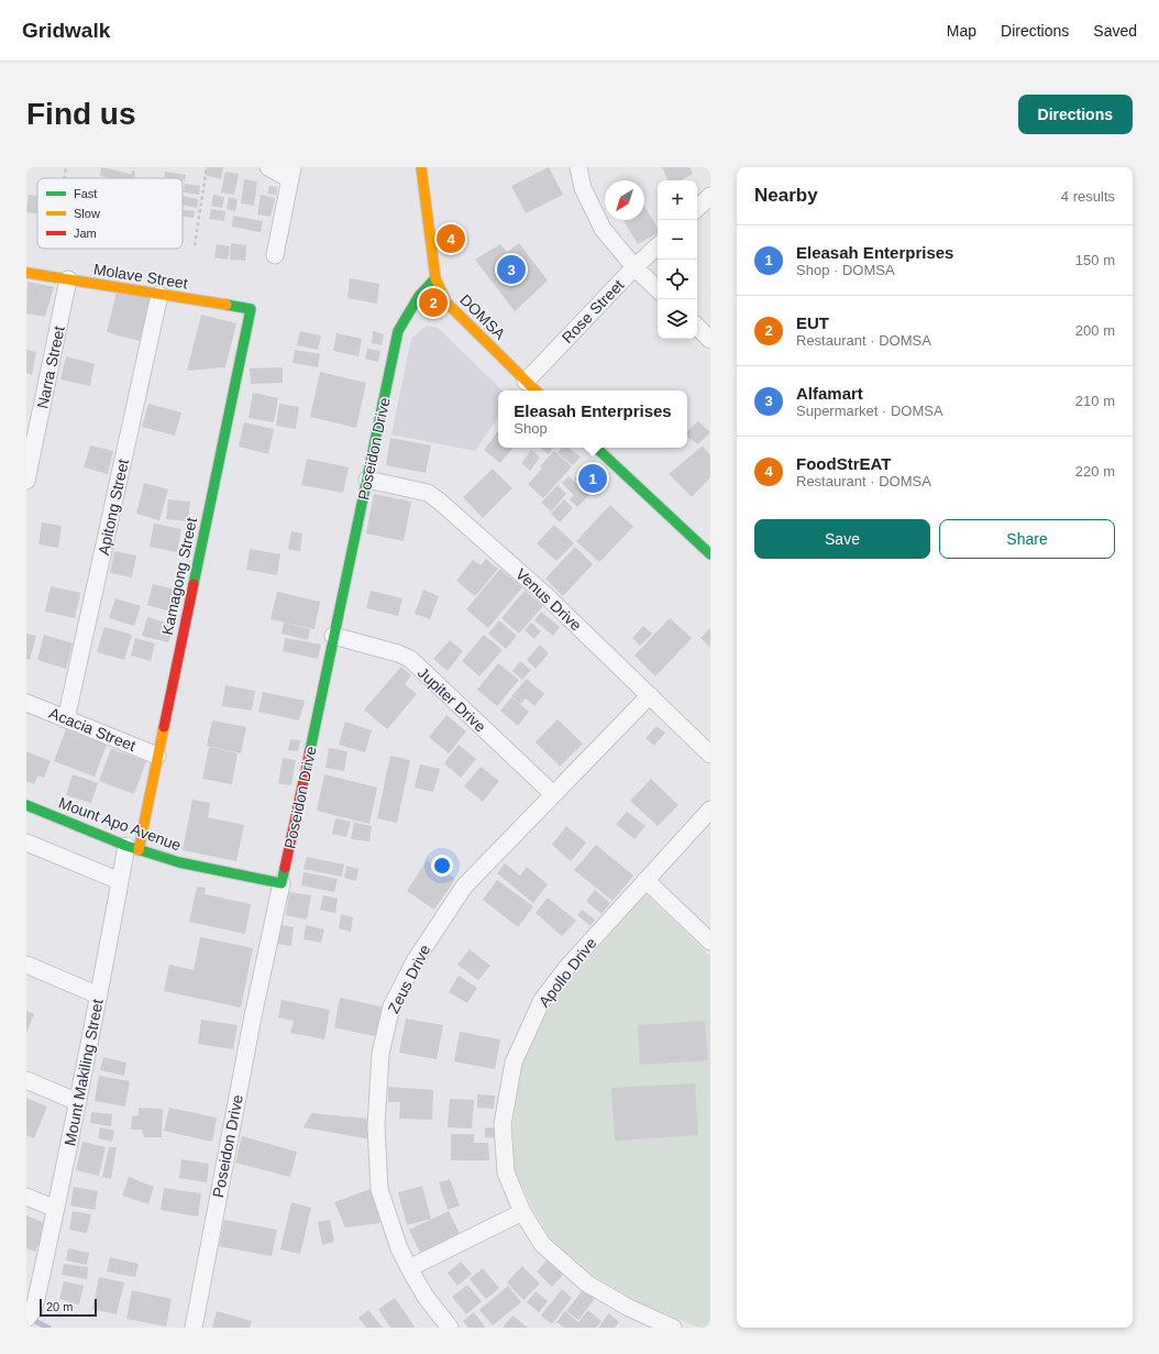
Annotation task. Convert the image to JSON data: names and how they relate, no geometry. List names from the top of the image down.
{
  "streets": {
    "street": [
      "Molave Street",
      "Rose Street",
      "DOMSA",
      "Narra Street",
      "Poseidon Drive",
      "Apitong Street",
      "Kamagong Street",
      "Venus Drive",
      "Jupiter Drive",
      "Acacia Street",
      "Mount Apo Avenue",
      "Apollo Drive",
      "Zeus Drive",
      "Mount Makiling Street"
    ]
  },
  "crossings": [
    ["Molave Street", "Narra Street"],
    ["Molave Street", "Apitong Street"],
    ["Molave Street", "Kamagong Street"],
    ["Rose Street", "DOMSA"],
    ["DOMSA", "Poseidon Drive"],
    ["Poseidon Drive", "Venus Drive"],
    ["Poseidon Drive", "Jupiter Drive"],
    ["Poseidon Drive", "Mount Apo Avenue"],
    ["Apitong Street", "Acacia Street"],
    ["Kamagong Street", "Acacia Street"],
    ["Kamagong Street", "Mount Apo Avenue"],
    ["Kamagong Street", "Mount Makiling Street"],
    ["Venus Drive", "Zeus Drive"],
    ["Jupiter Drive", "Zeus Drive"],
    ["Mount Apo Avenue", "Mount Makiling Street"]
  ],
  "legend": ["Fast", "Slow", "Jam"],
  "scale_bar": "20 m",
  "north": "bottom left",
  "page": {
    "header": "Gridwalk",
    "nav": ["Map", "Directions", "Saved"],
    "buttons": [
      "Directions",
      ["Save", "Share"]
    ],
    "title": "Find us",
    "heading": ["Nearby", "4 results"],
    "map_buttons": ["+", "−"],
    "pins": [
      "4",
      "3",
      "2",
      "1"
    ],
    "list": [
      {
        "mark": "1",
        "name": "Eleasah Enterprises",
        "note": "Shop · DOMSA",
        "value": "150 m"
      },
      {
        "mark": "2",
        "name": "EUT",
        "note": "Restaurant · DOMSA",
        "value": "200 m"
      },
      {
        "mark": "3",
        "name": "Alfamart",
        "note": "Supermarket · DOMSA",
        "value": "210 m"
      },
      {
        "mark": "4",
        "name": "FoodStrEAT",
        "note": "Restaurant · DOMSA",
        "value": "220 m"
      }
    ],
    "popup": ["Eleasah Enterprises", "Shop"],
    "scale": "20 m"
  }
}
